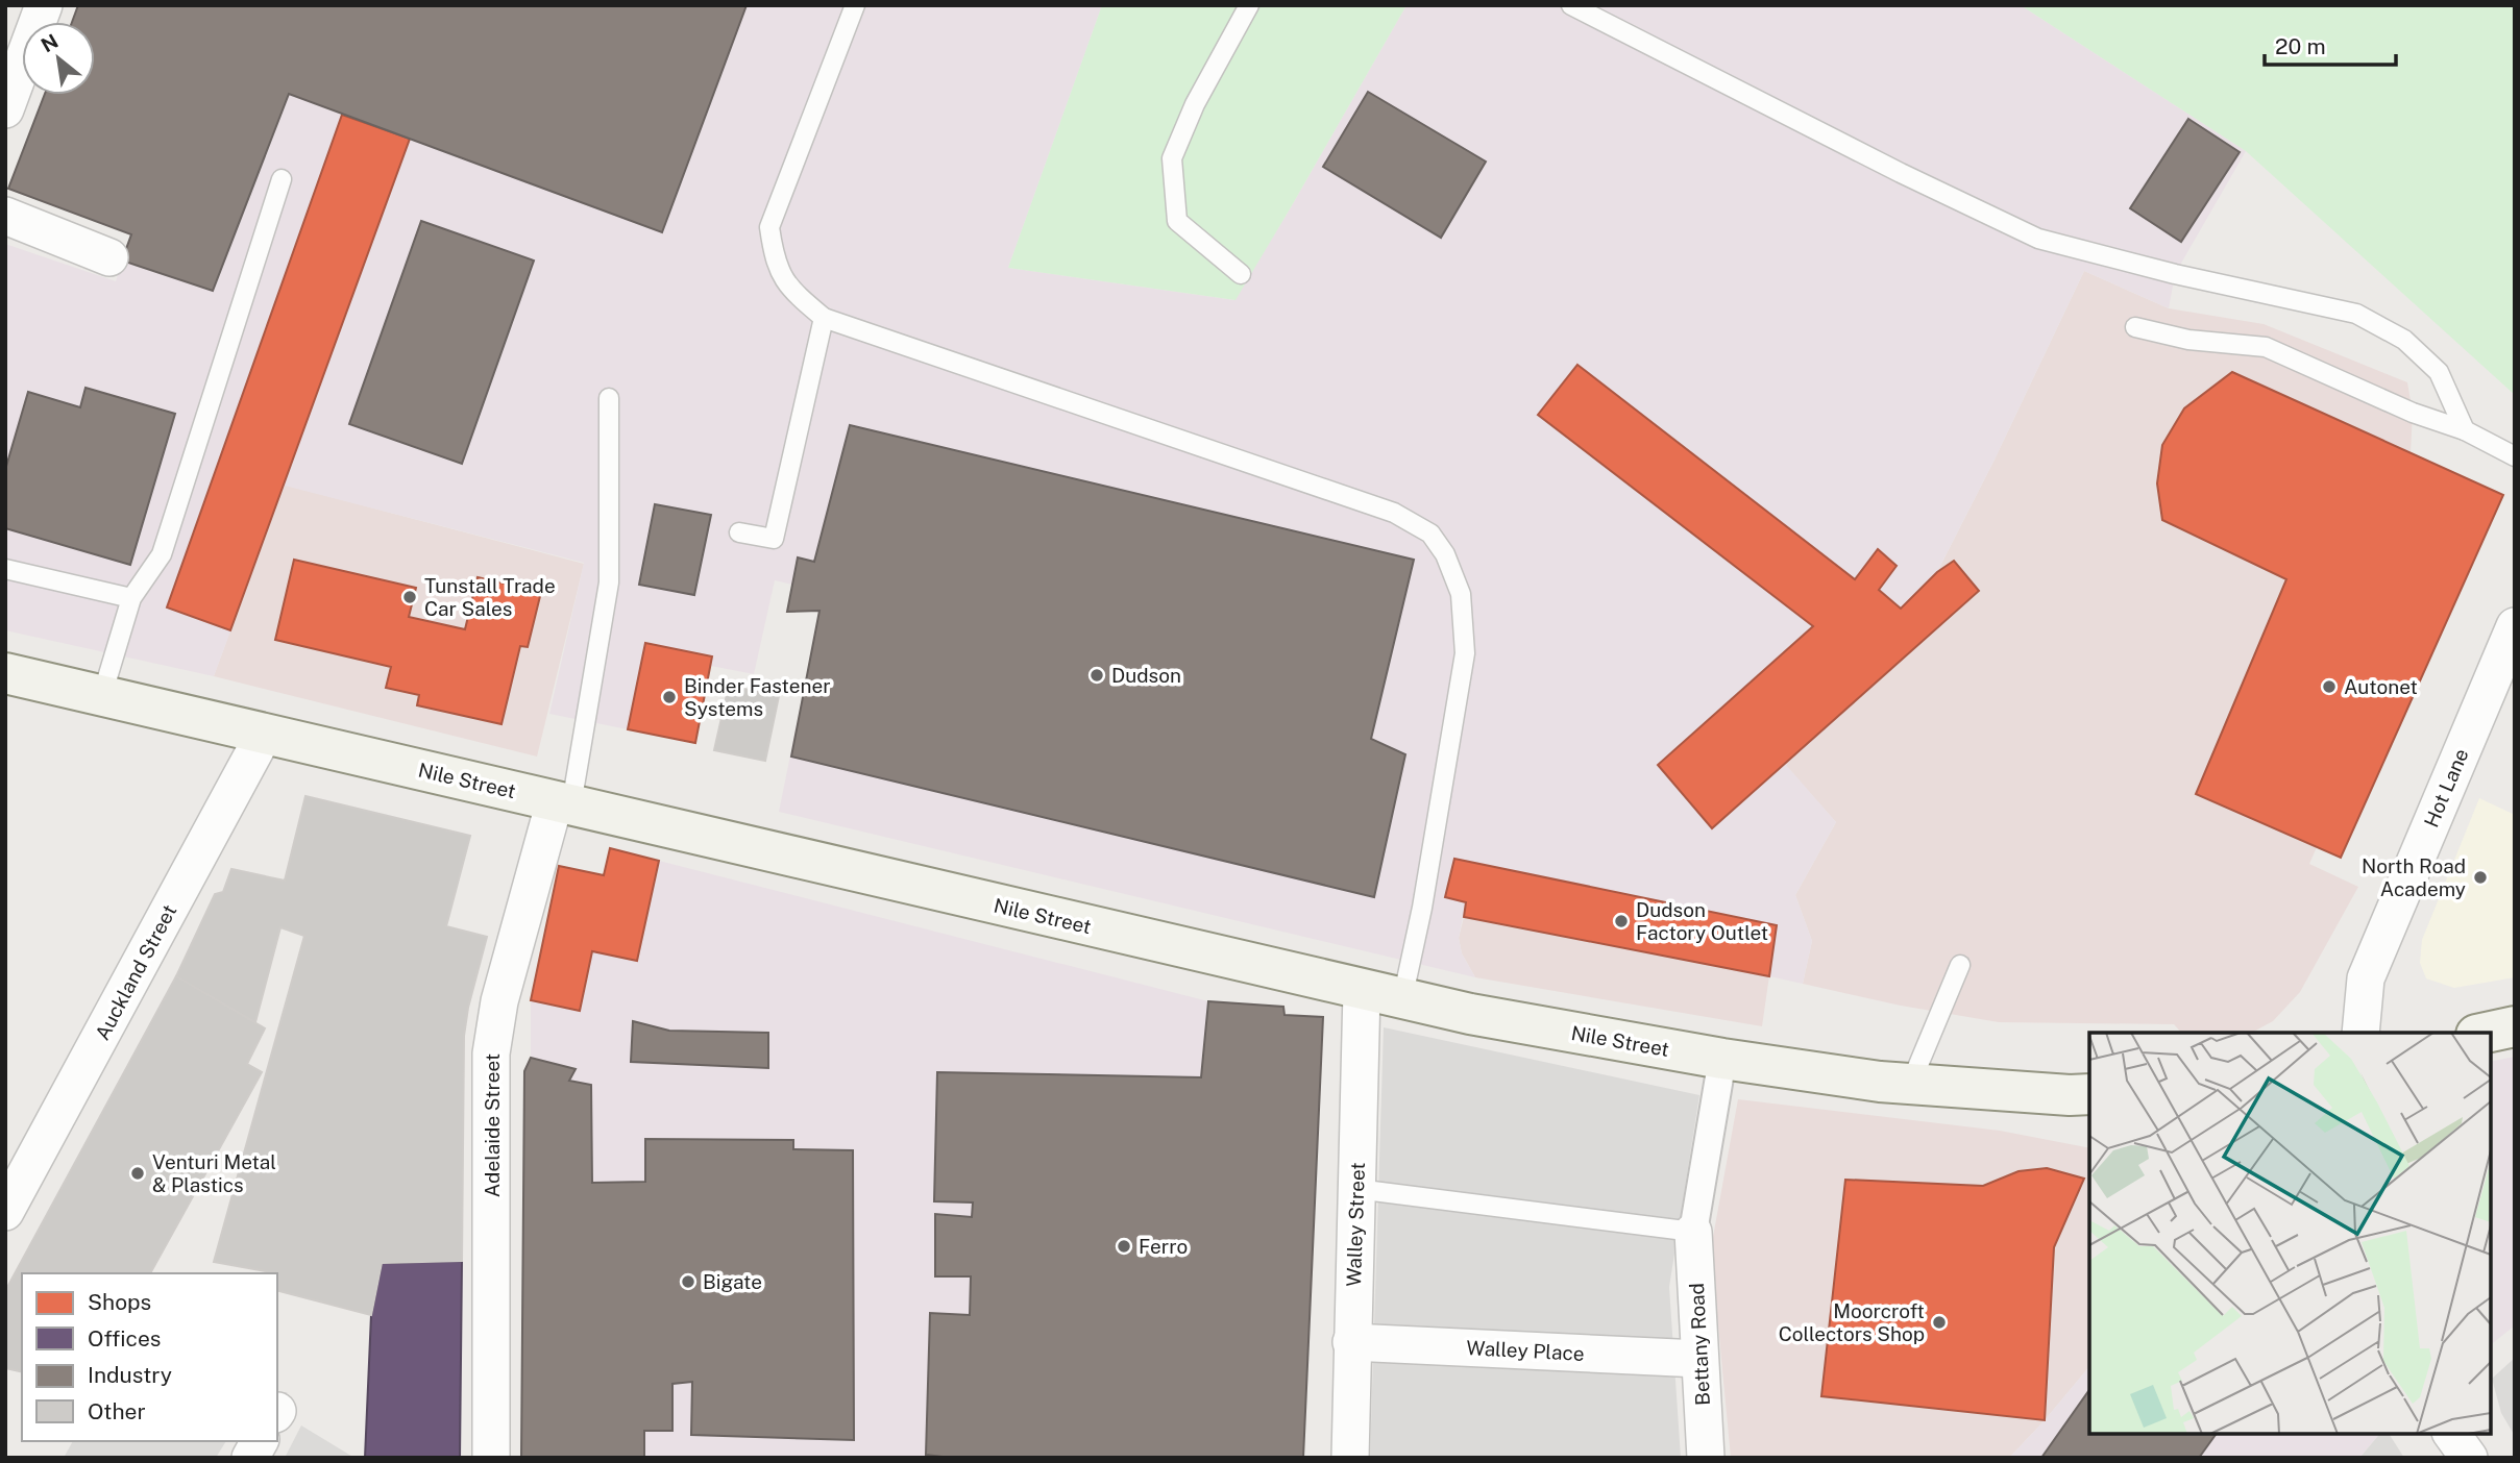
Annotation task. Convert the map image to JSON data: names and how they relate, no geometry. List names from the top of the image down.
{
  "streets": {
    "main road": ["Nile Street"],
    "street": [
      "Hot Lane",
      "Auckland Street",
      "Adelaide Street",
      "Walley Street",
      "Bettany Road",
      "Walley Place"
    ]
  },
  "crossings": [
    ["Nile Street", "Auckland Street"],
    ["Nile Street", "Adelaide Street"],
    ["Nile Street", "Walley Street"],
    ["Walley Street", "Walley Place"],
    ["Bettany Road", "Walley Place"]
  ],
  "places": [
    "Tunstall Trade Car Sales",
    "Dudson",
    "Autonet",
    "Binder Fastener Systems",
    "North Road Academy",
    "Dudson Factory Outlet",
    "Venturi Metal & Plastics",
    "Ferro",
    "Bigate",
    "Moorcroft Collectors Shop"
  ],
  "legend": [
    "Shops",
    "Offices",
    "Industry",
    "Other"
  ],
  "scale_bar": "20 m",
  "north": "top left"
}
